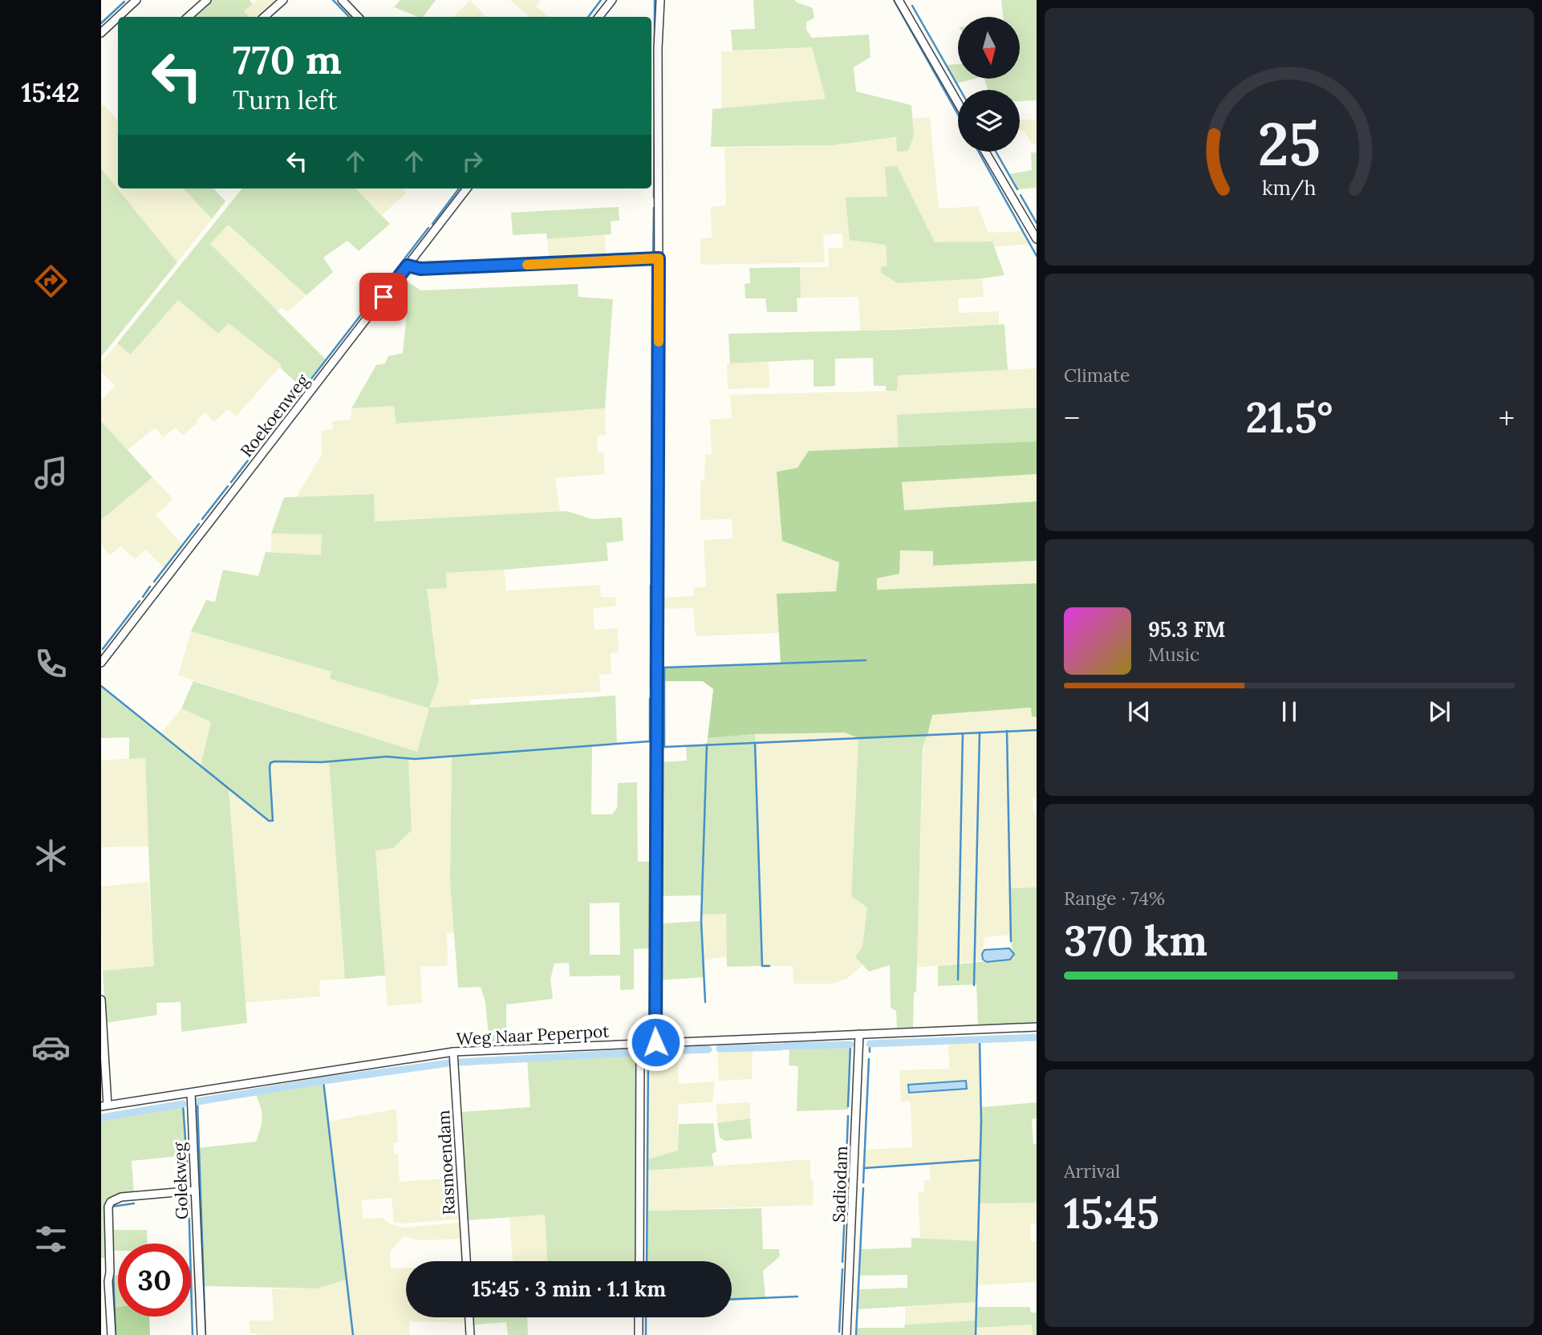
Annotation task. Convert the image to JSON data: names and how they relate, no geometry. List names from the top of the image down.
{
  "streets": {
    "street": [
      "Roekoenweg",
      "Weg Naar Peperpot",
      "Rasmoendam",
      "Golekweg",
      "Sadiodam"
    ]
  },
  "crossings": [
    ["Weg Naar Peperpot", "Rasmoendam"],
    ["Weg Naar Peperpot", "Golekweg"],
    ["Weg Naar Peperpot", "Sadiodam"]
  ],
  "north": "bottom",
  "page": {
    "tabs": "15:42",
    "turn": ["770 m", "Turn left"],
    "tile": [
      "Climate",
      ["Range · 74%", "370 km"],
      ["Arrival", "15:45"]
    ],
    "heat": ["−", "21.5°", "+"],
    "song": ["95.3 FM", "Music"],
    "limit": "30",
    "trip": "15:45 · 3 min · 1.1 km",
    "gauge": ["25", "km/h"]
  }
}
